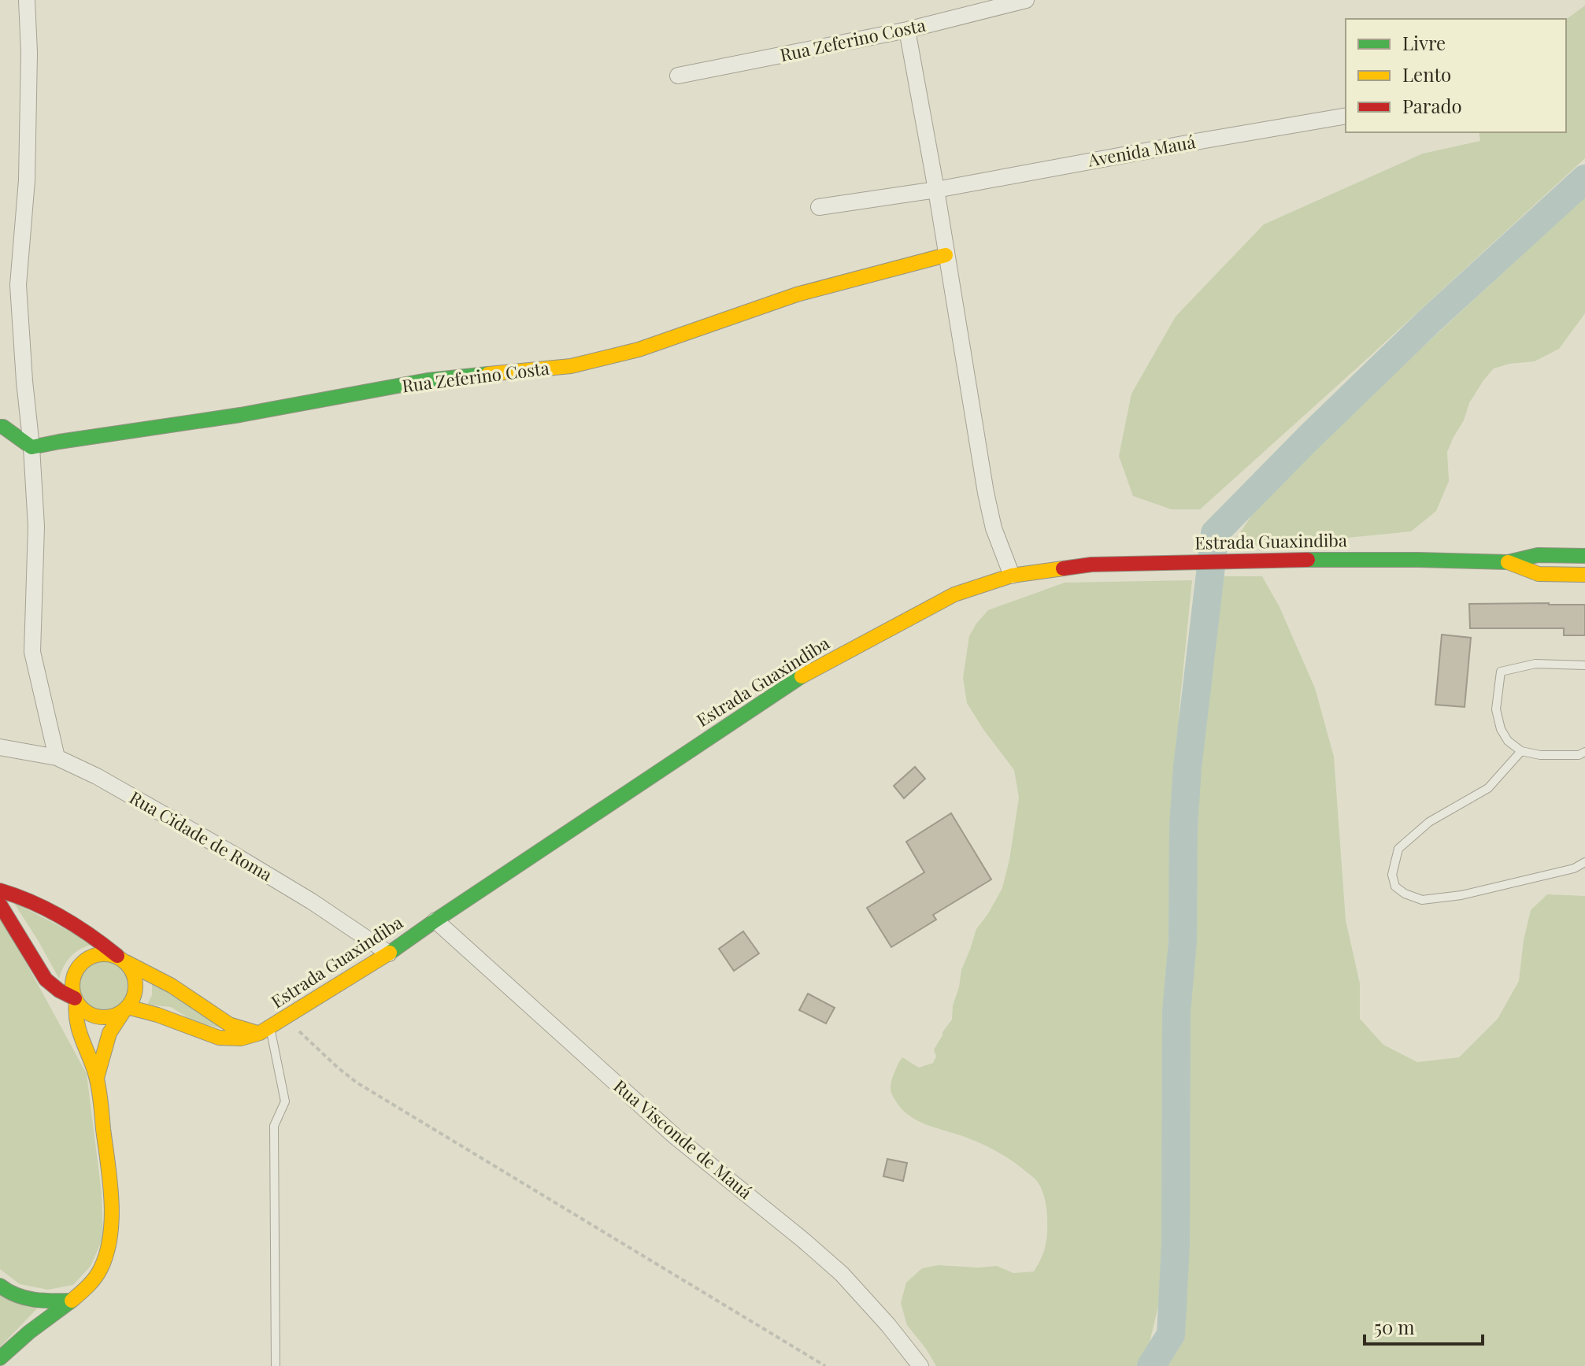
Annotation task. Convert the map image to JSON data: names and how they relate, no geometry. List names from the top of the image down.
{
  "streets": {
    "main road": ["Rua Zeferino Costa", "Estrada Guaxindiba"],
    "street": ["Avenida Mauá", "Rua Cidade de Roma", "Rua Visconde de Mauá"]
  },
  "crossings": [
    ["Estrada Guaxindiba", "Rua Cidade de Roma"],
    ["Estrada Guaxindiba", "Rua Visconde de Mauá"]
  ],
  "legend": ["Livre", "Lento", "Parado"],
  "scale_bar": "50 m"
}
